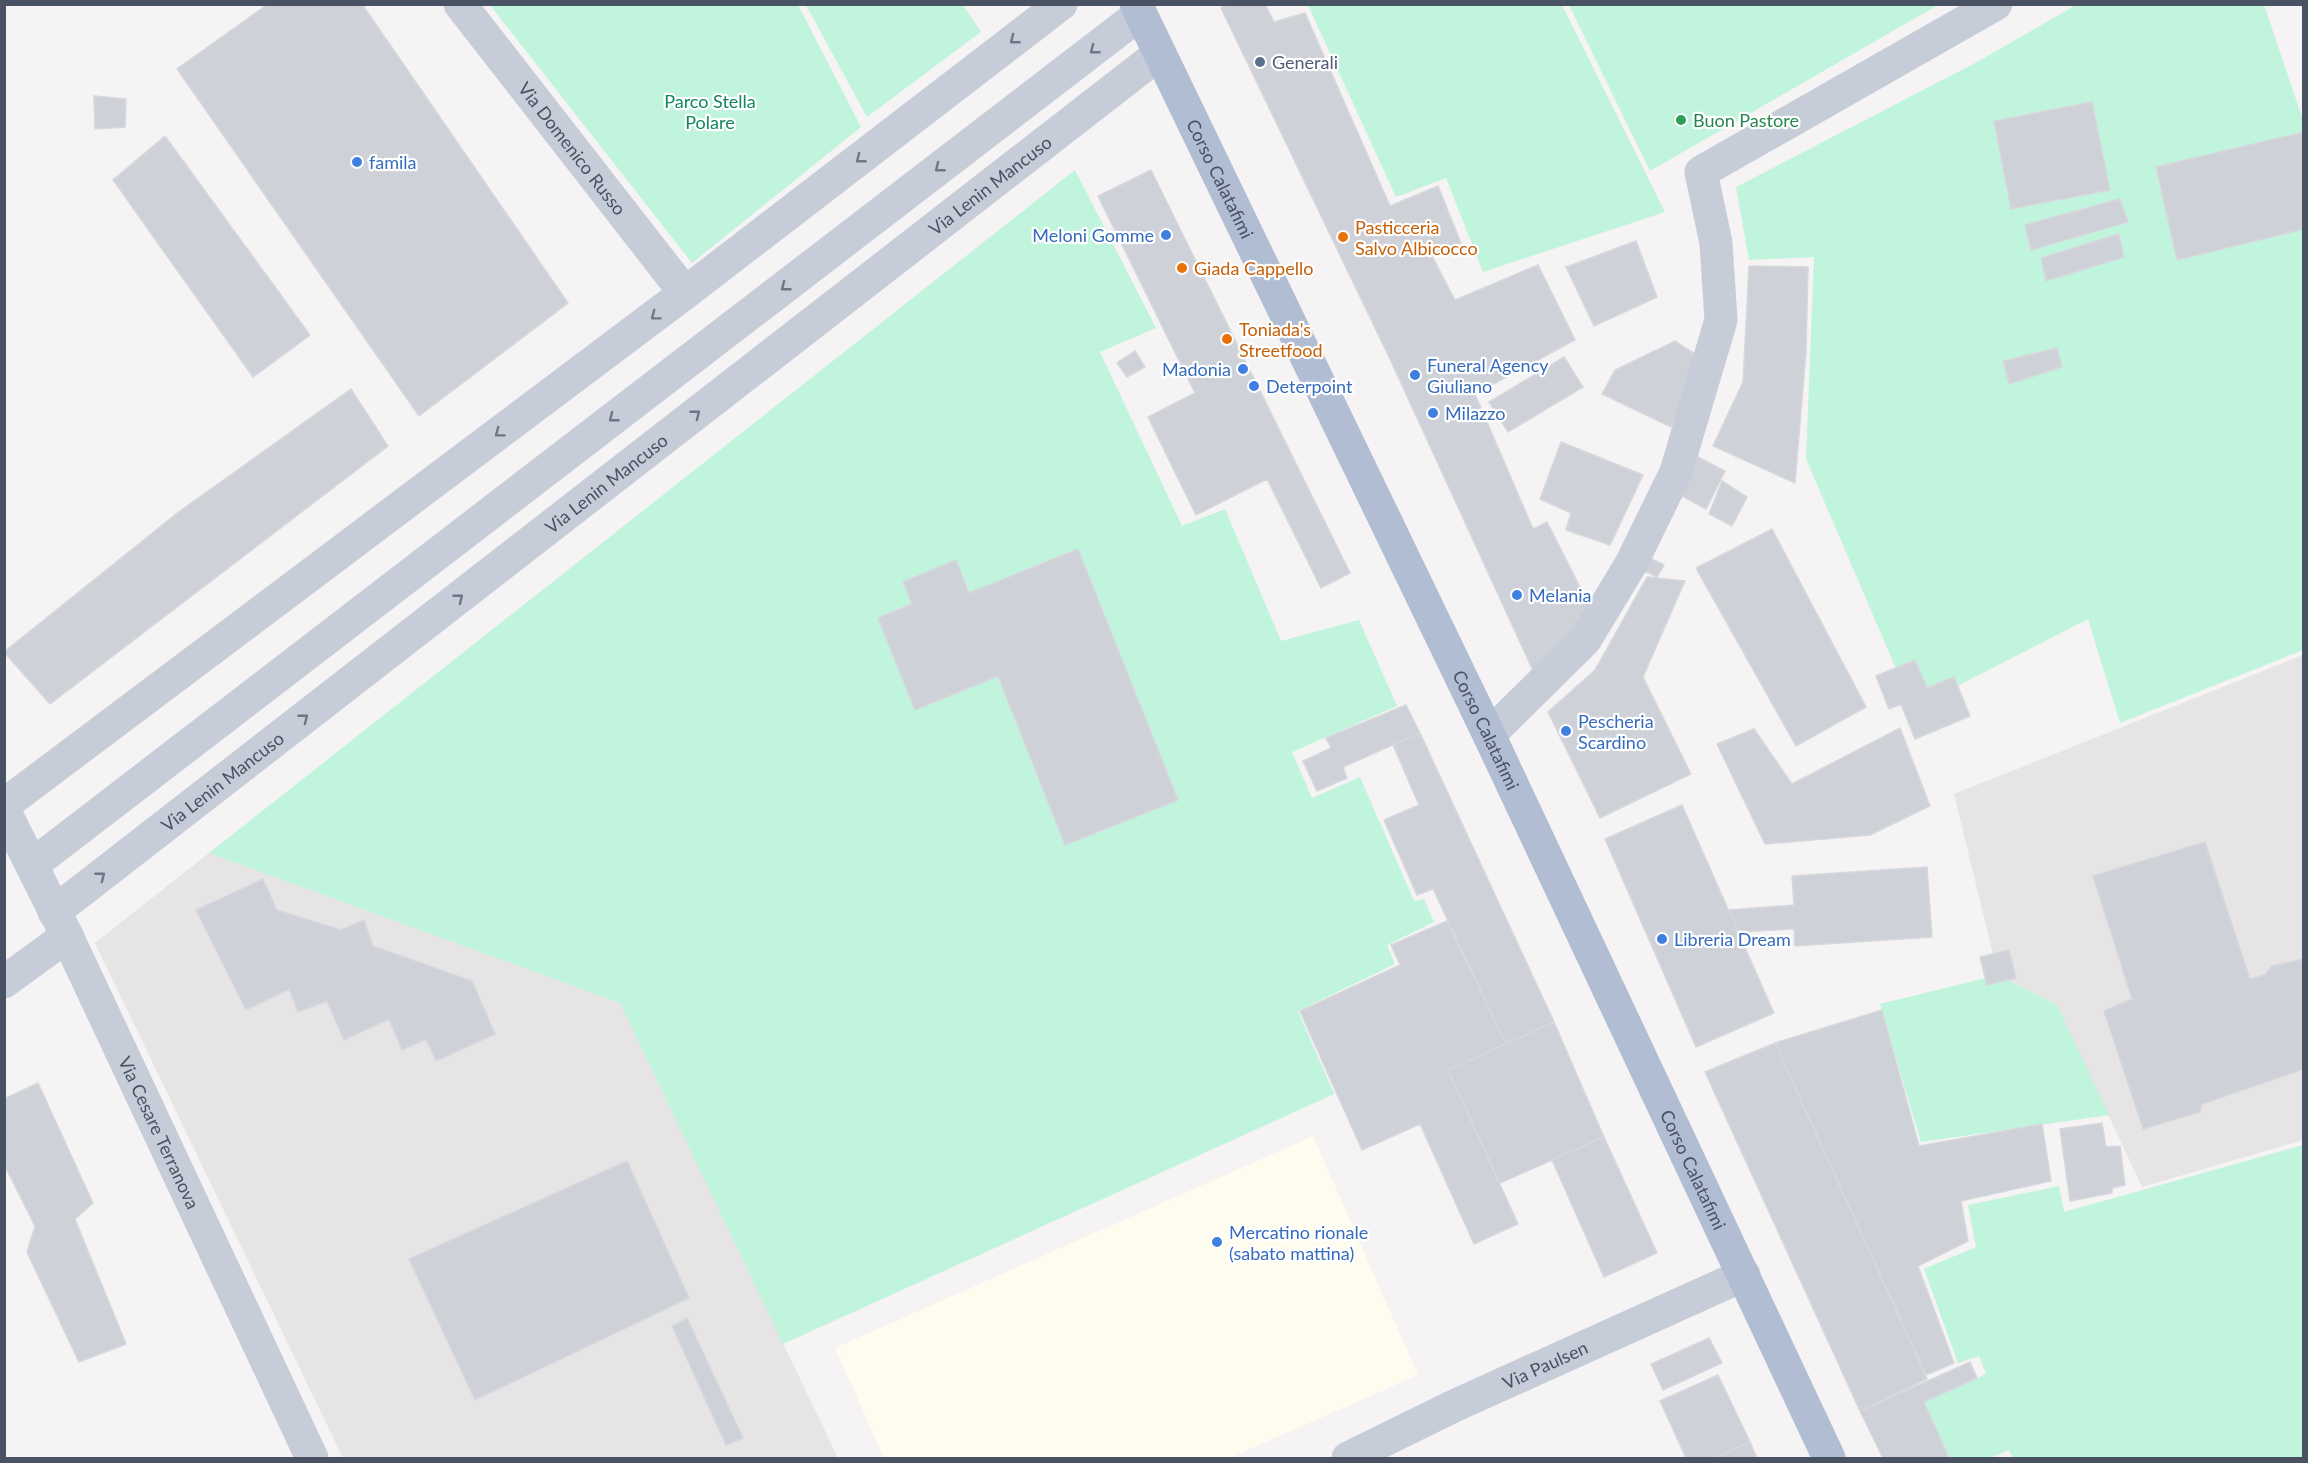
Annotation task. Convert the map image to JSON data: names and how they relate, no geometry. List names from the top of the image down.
{
  "streets": {
    "main road": ["Corso Calatafimi"],
    "street": [
      "Via Domenico Russo",
      "Via Lenin Mancuso",
      "Via Cesare Terranova",
      "Via Paulsen"
    ]
  },
  "crossings": [
    ["Corso Calatafimi", "Via Lenin Mancuso"],
    ["Corso Calatafimi", "Via Paulsen"],
    ["Via Lenin Mancuso", "Via Cesare Terranova"]
  ],
  "parks": ["Parco Stella Polare"],
  "places": [
    "Generali",
    "Buon Pastore",
    "famila",
    "Meloni Gomme",
    "Pasticceria Salvo Albicocco",
    "Giada Cappello",
    "Toniada's Streetfood",
    "Madonia",
    "Funeral Agency Giuliano",
    "Deterpoint",
    "Milazzo",
    "Melania",
    "Pescheria Scardino",
    "Libreria Dream",
    "Mercatino rionale (sabato mattina)"
  ]
}
